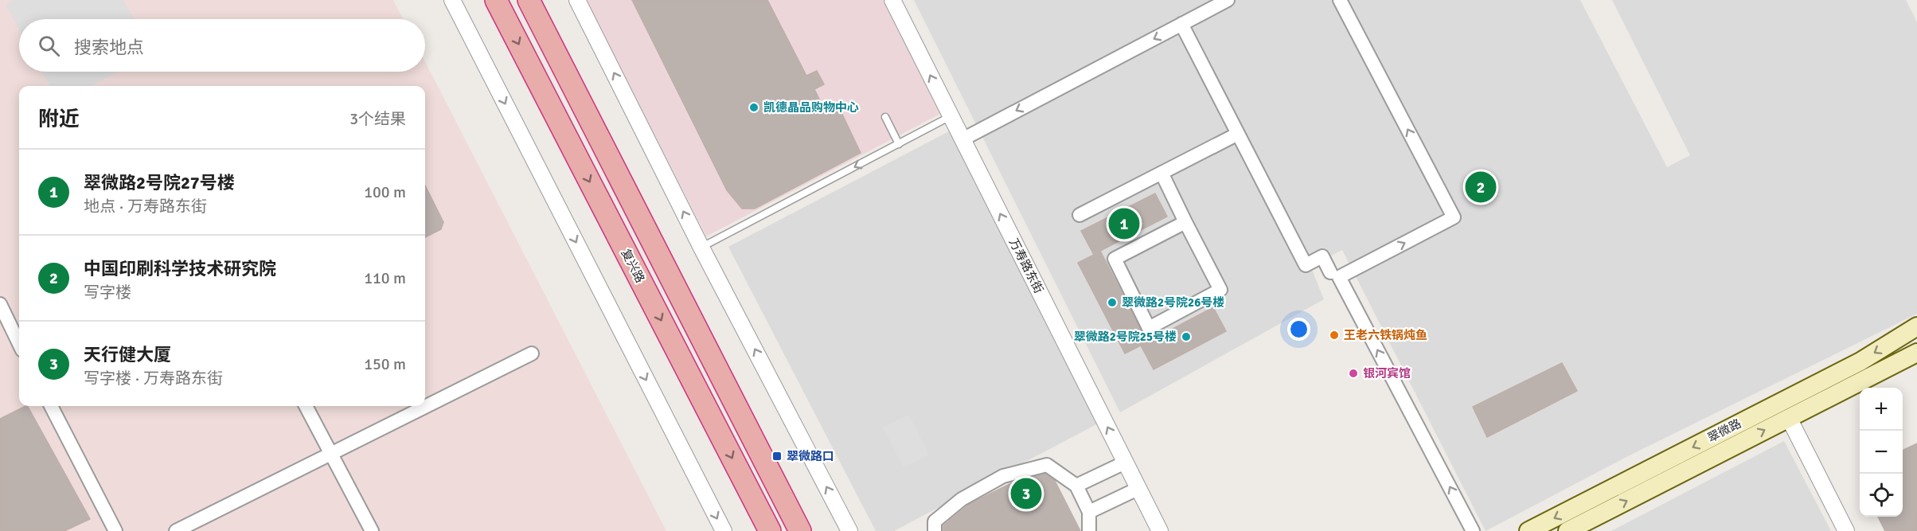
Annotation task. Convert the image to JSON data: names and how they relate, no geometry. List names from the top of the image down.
{
  "streets": {
    "highway": ["复兴路"],
    "main road": ["翠微路"],
    "street": ["万寿路东街"]
  },
  "one_way": ["万寿路东街"],
  "places": {
    "other": [
      "凯德晶品购物中心",
      "翠微路2号院26号楼",
      "王老六铁锅炖鱼",
      "翠微路2号院25号楼",
      "银河宾馆"
    ],
    "transit": ["翠微路口"]
  },
  "page": {
    "search": "搜索地点",
    "heading": ["附近", "3个结果"],
    "list": [
      {
        "mark": "1",
        "name": "翠微路2号院27号楼",
        "note": "地点 · 万寿路东街",
        "value": "100 m"
      },
      {
        "mark": "2",
        "name": "中国印刷科学技术研究院",
        "note": "写字楼",
        "value": "110 m"
      },
      {
        "mark": "3",
        "name": "天行健大厦",
        "note": "写字楼 · 万寿路东街",
        "value": "150 m"
      }
    ],
    "pins": ["2", "1", "3"],
    "map_buttons": ["+", "−"]
  }
}
